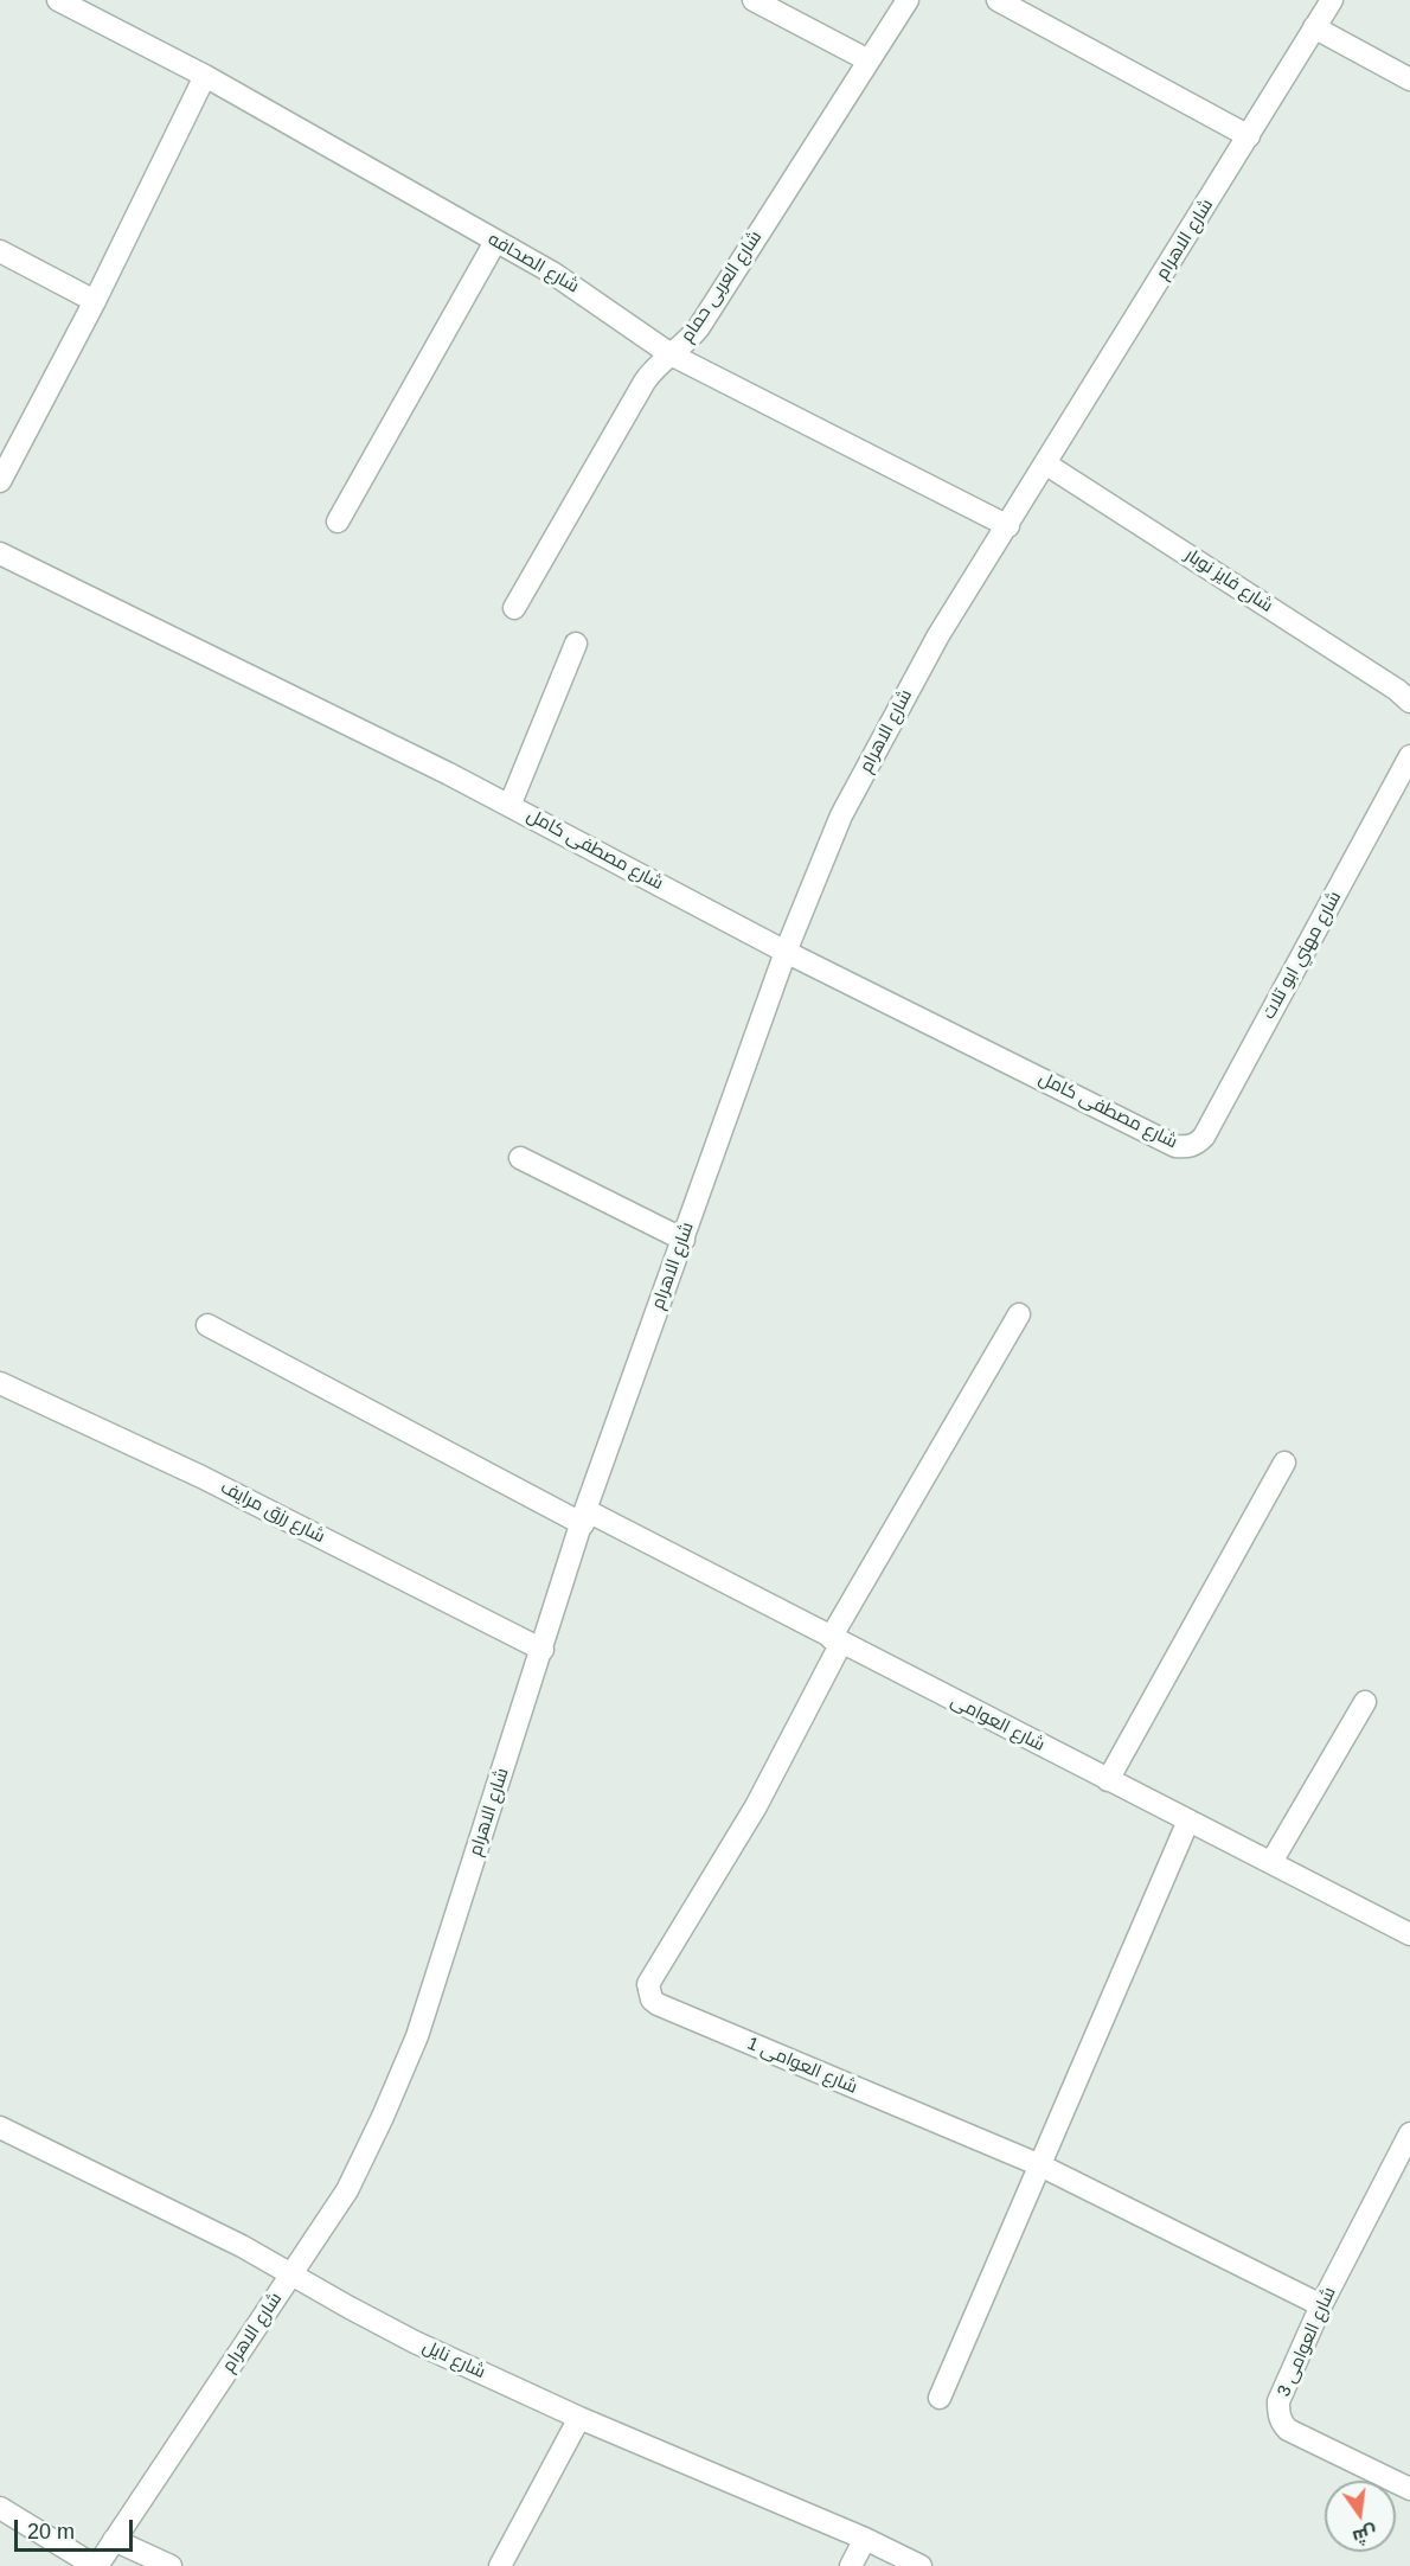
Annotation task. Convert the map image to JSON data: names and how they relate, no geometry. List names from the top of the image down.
{
  "streets": {
    "street": [
      "شارع الاهرام",
      "شارع الصحافه",
      "شارع العربى حمام",
      "شارع فايز نوبار",
      "شارع مصطفى كامل",
      "شارع مهني ابو تلات",
      "شارع رزق مرايف",
      "شارع العوامى",
      "شارع العوامى 1",
      "شارع العوامى 3",
      "شارع نايل"
    ]
  },
  "crossings": [
    ["شارع الاهرام", "شارع الصحافه"],
    ["شارع الاهرام", "شارع فايز نوبار"],
    ["شارع الاهرام", "شارع مصطفى كامل"],
    ["شارع الاهرام", "شارع رزق مرايف"],
    ["شارع الاهرام", "شارع العوامى"],
    ["شارع الاهرام", "شارع نايل"],
    ["شارع الصحافه", "شارع العربى حمام"],
    ["شارع مصطفى كامل", "شارع مهني ابو تلات"],
    ["شارع العوامى", "شارع العوامى 1"],
    ["شارع العوامى 1", "شارع العوامى 3"]
  ],
  "scale_bar": "20 m",
  "north": "bottom"
}
